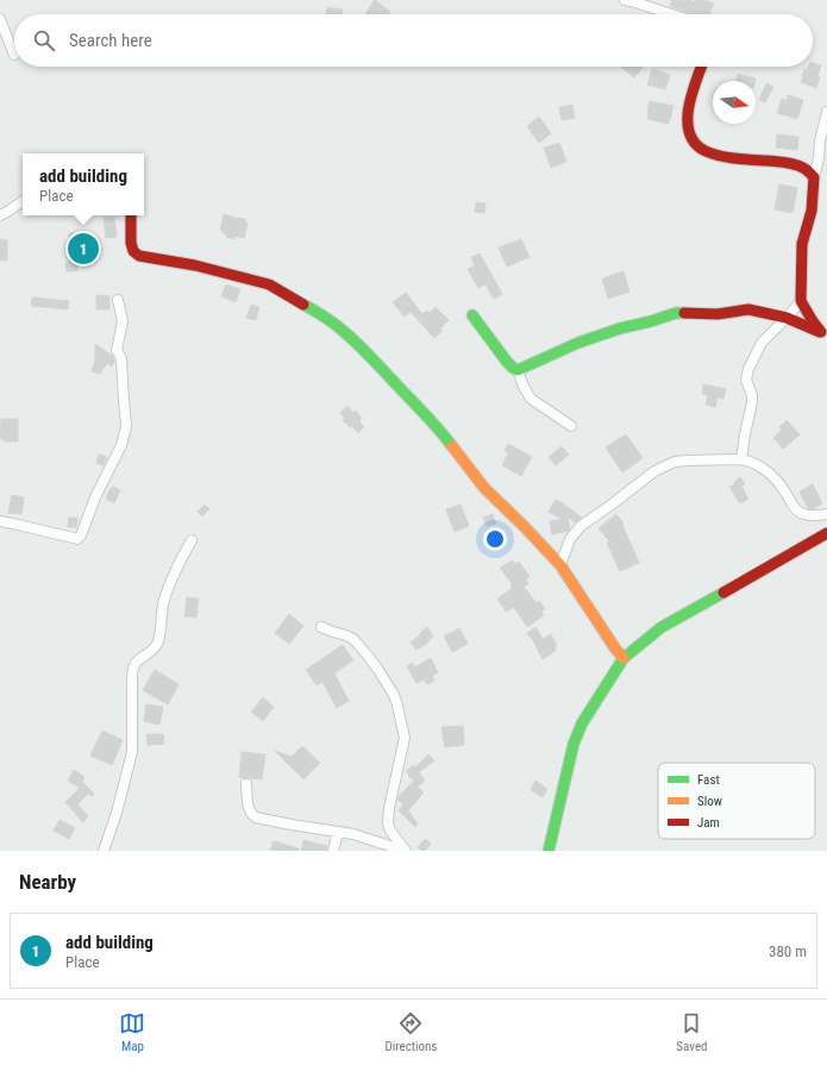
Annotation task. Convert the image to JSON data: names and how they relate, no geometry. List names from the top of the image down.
{
  "legend": ["Fast", "Slow", "Jam"],
  "north": "right",
  "page": {
    "search": "Search here",
    "popup": ["add building", "Place"],
    "pins": "1",
    "heading": "Nearby",
    "list": [
      {
        "mark": "1",
        "name": "add building",
        "note": "Place",
        "value": "380 m"
      }
    ],
    "nav": ["Map", "Directions", "Saved"]
  }
}
